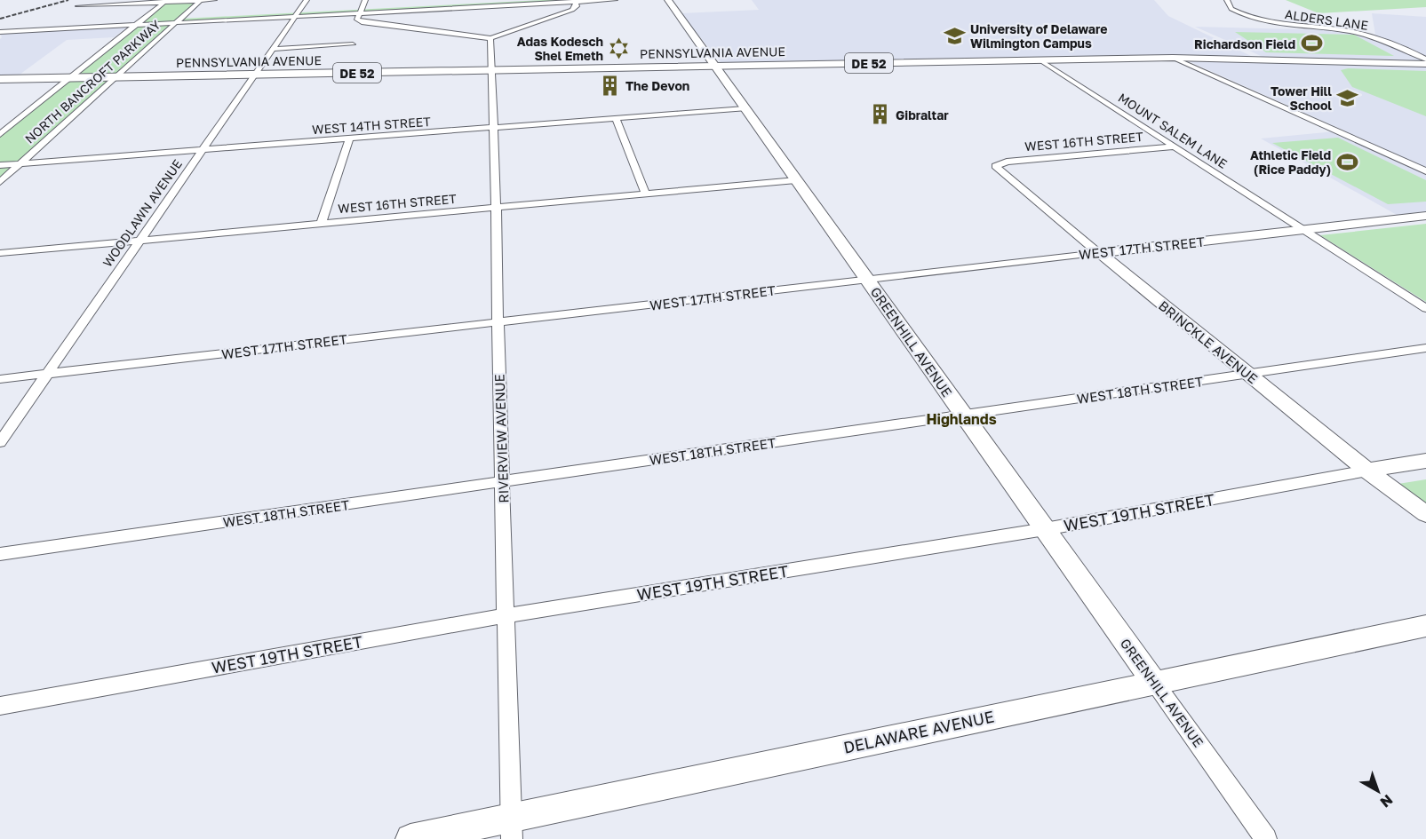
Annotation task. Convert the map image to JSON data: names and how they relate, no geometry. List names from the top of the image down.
{
  "streets": {
    "main road": ["PENNSYLVANIA AVENUE", "DE 52"],
    "street": [
      "ALDERS LANE",
      "NORTH BANCROFT PARKWAY",
      "WEST 14TH STREET",
      "MOUNT SALEM LANE",
      "WEST 16TH STREET",
      "WOODLAWN AVENUE",
      "WEST 17TH STREET",
      "GREENHILL AVENUE",
      "BRINCKLE AVENUE",
      "WEST 18TH STREET",
      "RIVERVIEW AVENUE",
      "WEST 19TH STREET",
      "DELAWARE AVENUE"
    ]
  },
  "crossings": [
    ["PENNSYLVANIA AVENUE", "NORTH BANCROFT PARKWAY"],
    ["PENNSYLVANIA AVENUE", "MOUNT SALEM LANE"],
    ["PENNSYLVANIA AVENUE", "WOODLAWN AVENUE"],
    ["PENNSYLVANIA AVENUE", "GREENHILL AVENUE"],
    ["PENNSYLVANIA AVENUE", "RIVERVIEW AVENUE"],
    ["NORTH BANCROFT PARKWAY", "WEST 14TH STREET"],
    ["WEST 14TH STREET", "WOODLAWN AVENUE"],
    ["WEST 14TH STREET", "GREENHILL AVENUE"],
    ["WEST 14TH STREET", "RIVERVIEW AVENUE"],
    ["MOUNT SALEM LANE", "WEST 16TH STREET"],
    ["MOUNT SALEM LANE", "WEST 17TH STREET"],
    ["WEST 16TH STREET", "WOODLAWN AVENUE"],
    ["WEST 16TH STREET", "GREENHILL AVENUE"],
    ["WEST 16TH STREET", "BRINCKLE AVENUE"],
    ["WEST 16TH STREET", "RIVERVIEW AVENUE"],
    ["WOODLAWN AVENUE", "WEST 17TH STREET"],
    ["WEST 17TH STREET", "GREENHILL AVENUE"],
    ["WEST 17TH STREET", "BRINCKLE AVENUE"],
    ["WEST 17TH STREET", "RIVERVIEW AVENUE"],
    ["GREENHILL AVENUE", "WEST 18TH STREET"],
    ["GREENHILL AVENUE", "WEST 19TH STREET"],
    ["GREENHILL AVENUE", "DELAWARE AVENUE"],
    ["BRINCKLE AVENUE", "WEST 18TH STREET"],
    ["BRINCKLE AVENUE", "WEST 19TH STREET"],
    ["WEST 18TH STREET", "RIVERVIEW AVENUE"],
    ["RIVERVIEW AVENUE", "WEST 19TH STREET"],
    ["RIVERVIEW AVENUE", "DELAWARE AVENUE"]
  ],
  "districts": ["Highlands"],
  "places": {
    "school or university": ["University of Delaware Wilmington Campus", "Tower Hill School"],
    "sports": ["Richardson Field", "Athletic Field (Rice Paddy)"],
    "synagogue": ["Adas Kodesch Shel Emeth"],
    "building": ["The Devon", "Gibraltar"]
  },
  "north": "bottom right"
}
